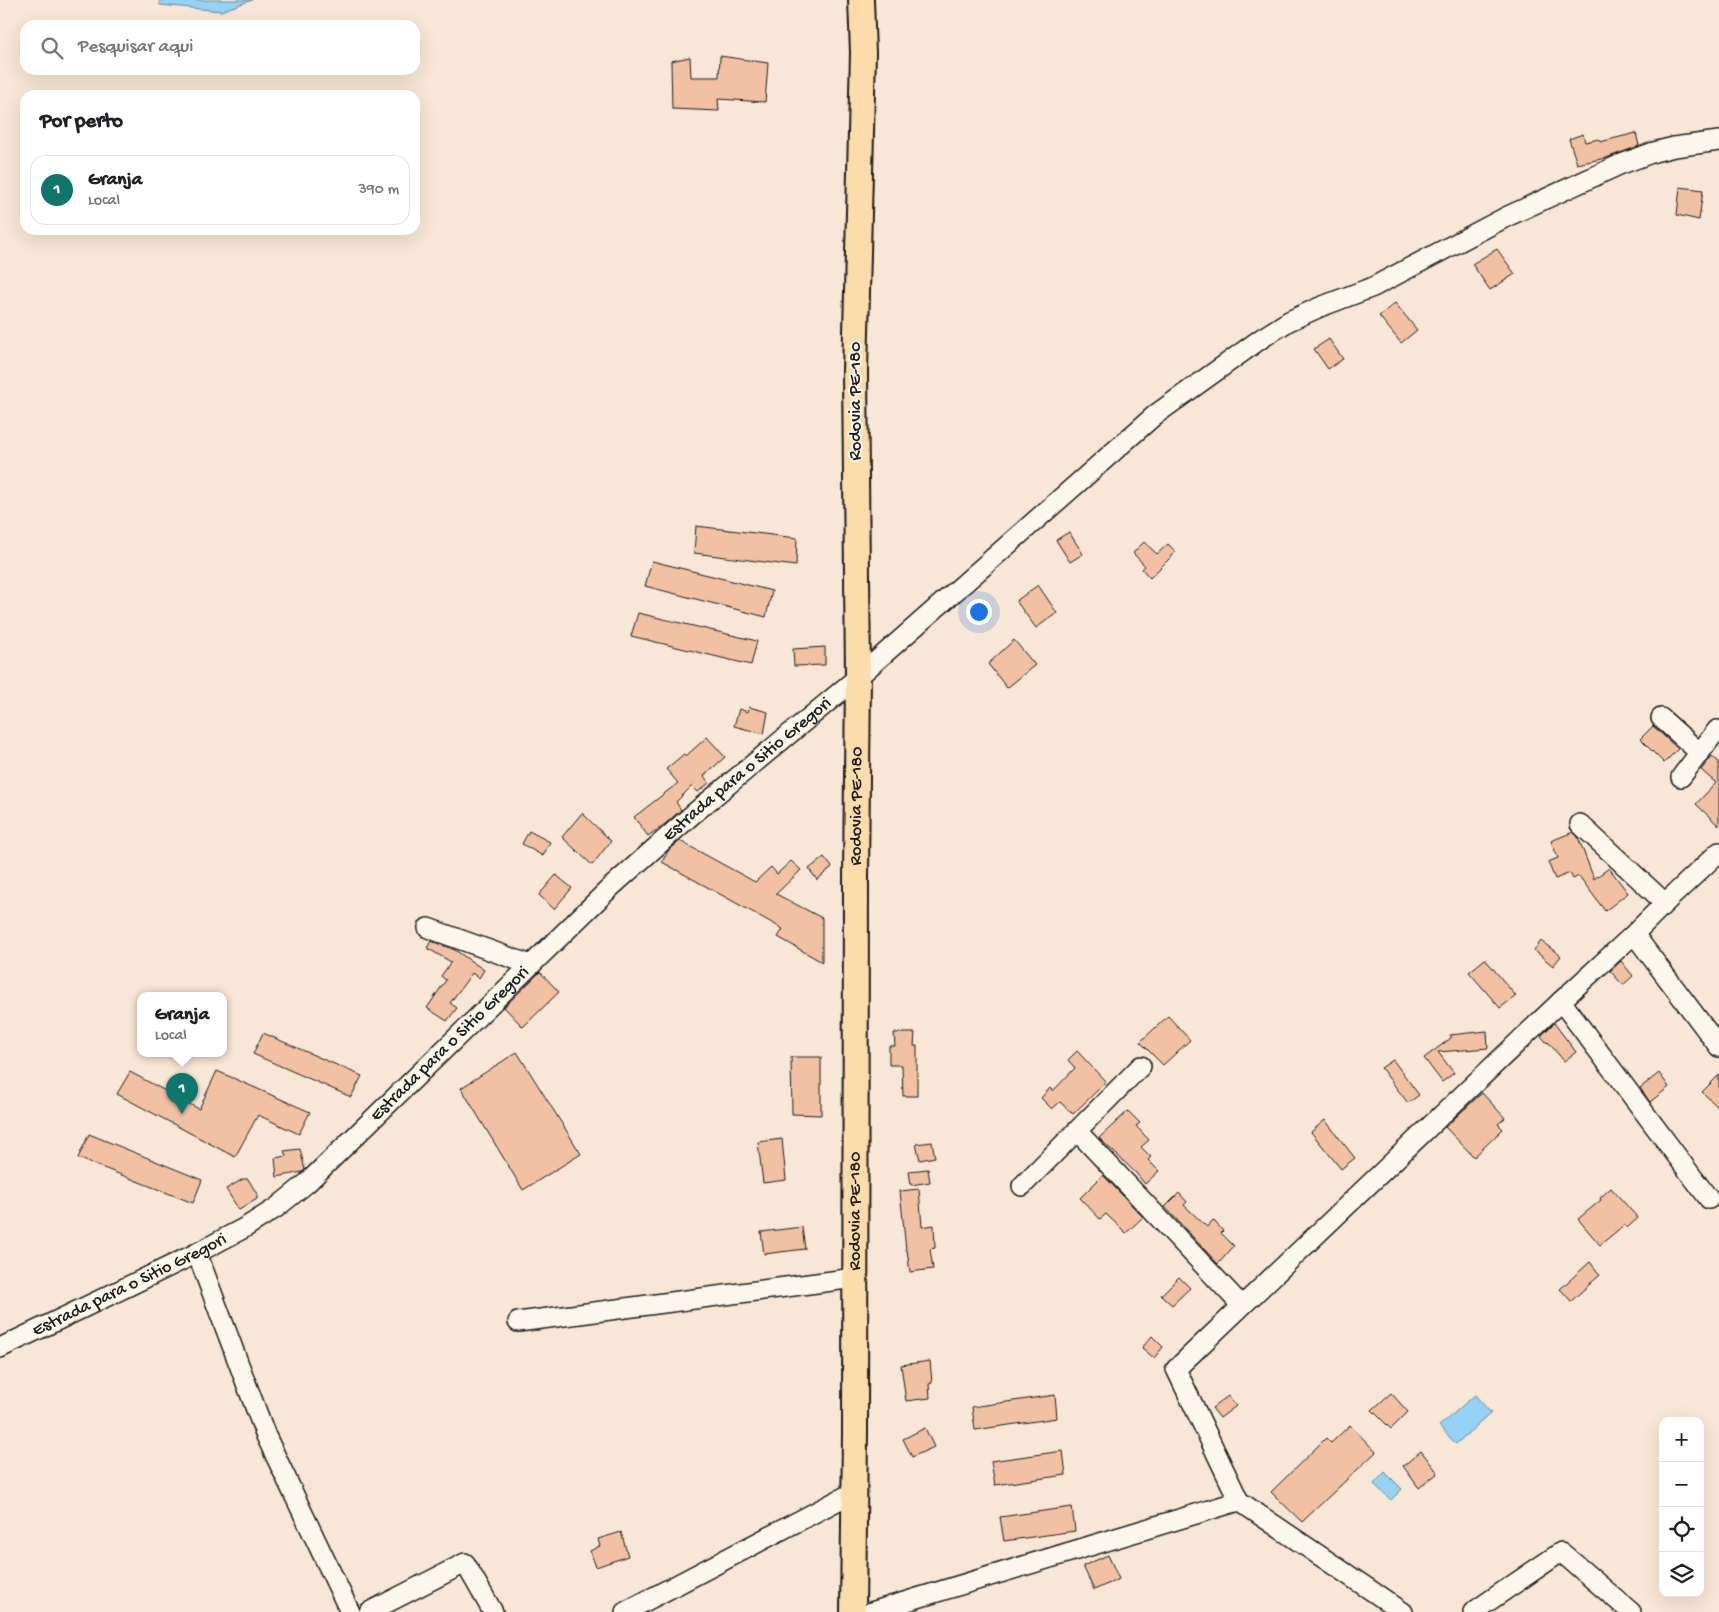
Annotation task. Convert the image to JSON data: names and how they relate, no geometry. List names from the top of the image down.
{
  "streets": {
    "main road": ["Rodovia PE-180"],
    "street": ["Estrada para o Sitio Gregori"]
  },
  "crossings": [
    ["Rodovia PE-180", "Estrada para o Sitio Gregori"]
  ],
  "page": {
    "search": "Pesquisar aqui",
    "heading": "Por perto",
    "list": [
      {
        "mark": "1",
        "name": "Granja",
        "note": "Local",
        "value": "390 m"
      }
    ],
    "popup": ["Granja", "Local"],
    "pins": "1",
    "map_buttons": ["+", "−"]
  }
}
